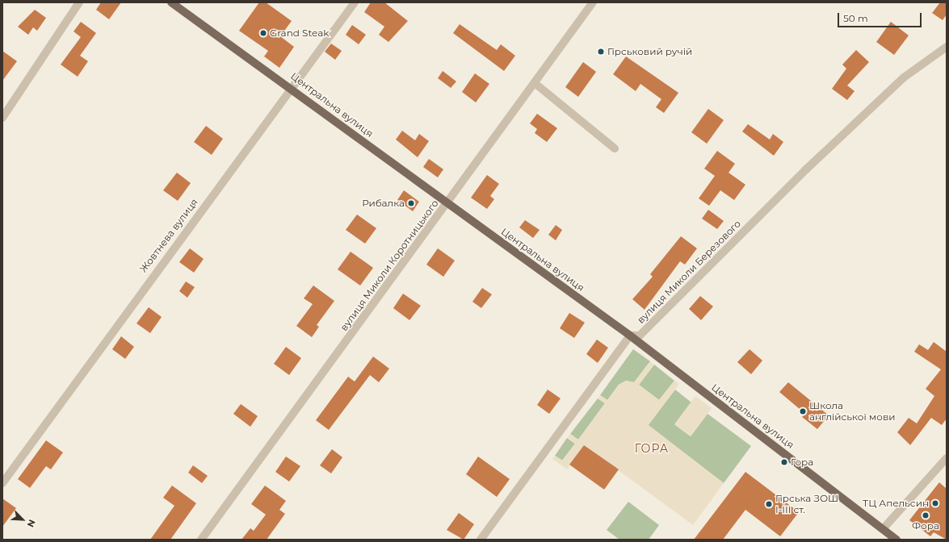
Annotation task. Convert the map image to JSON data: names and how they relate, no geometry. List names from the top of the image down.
{
  "streets": {
    "main road": ["Центральна вулиця"],
    "street": ["Жовтнева вулиця", "вулиця Миколи Коротницького", "вулиця Миколи Березового"]
  },
  "crossings": [
    ["Центральна вулиця", "Жовтнева вулиця"],
    ["Центральна вулиця", "вулиця Миколи Коротницького"],
    ["Центральна вулиця", "вулиця Миколи Березового"]
  ],
  "districts": ["ГОРА"],
  "places": [
    "Grand Steak",
    "Гірськовий ручій",
    "Рибалка",
    "Школа англійської мови",
    "Гора",
    "ТЦ Апельсин",
    "Гірська ЗОШ І-ІІІ ст.",
    "Фора"
  ],
  "scale_bar": "50 m",
  "north": "bottom right"
}
